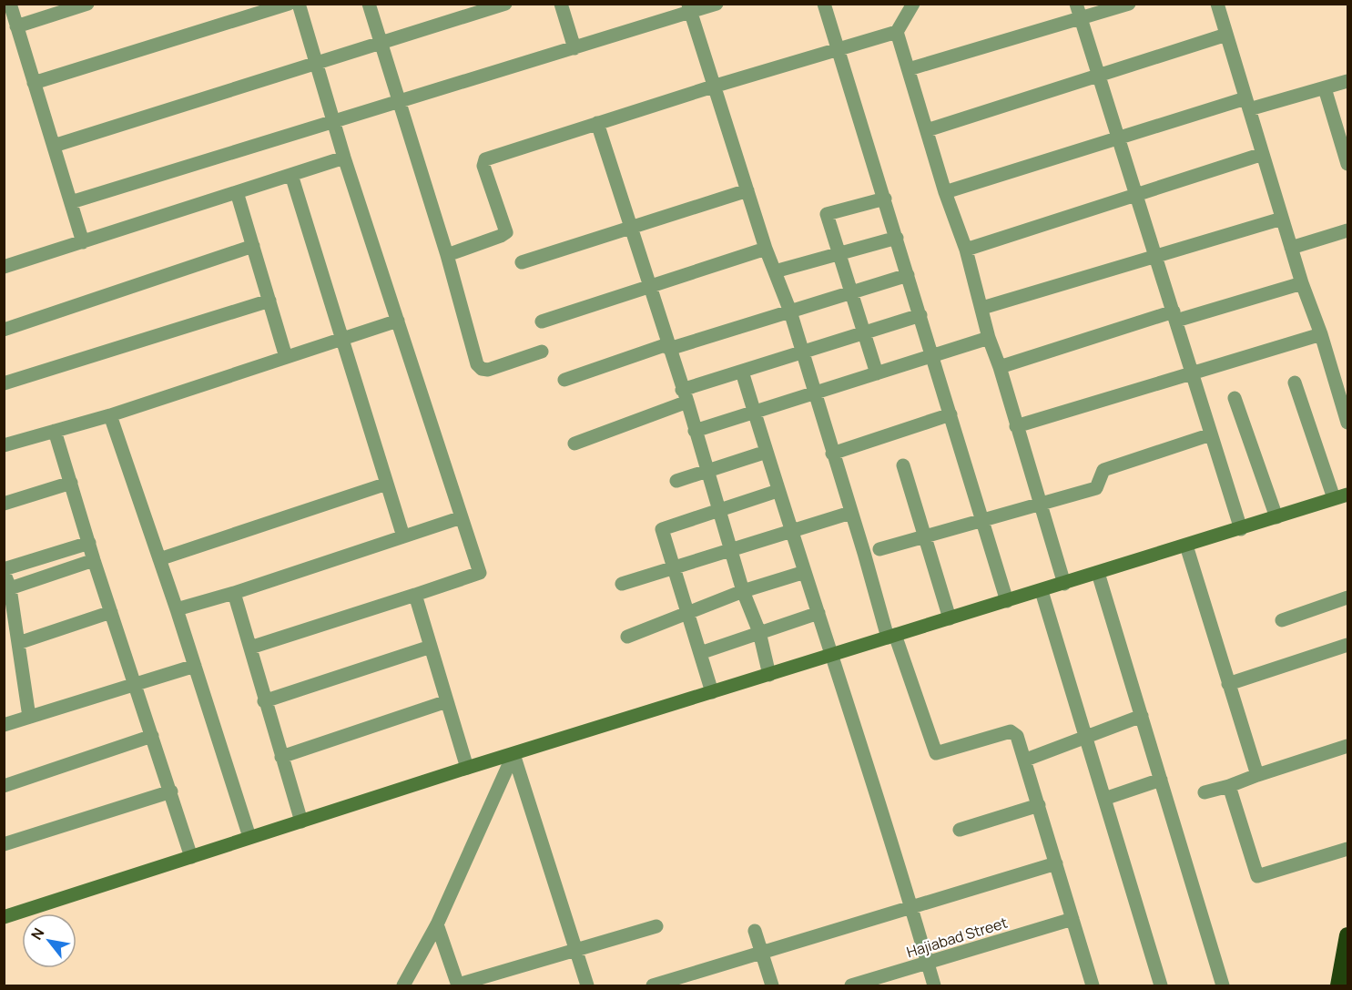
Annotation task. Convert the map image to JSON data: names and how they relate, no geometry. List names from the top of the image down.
{
  "streets": {
    "street": ["Hajiabad Street"]
  },
  "north": "top left"
}
